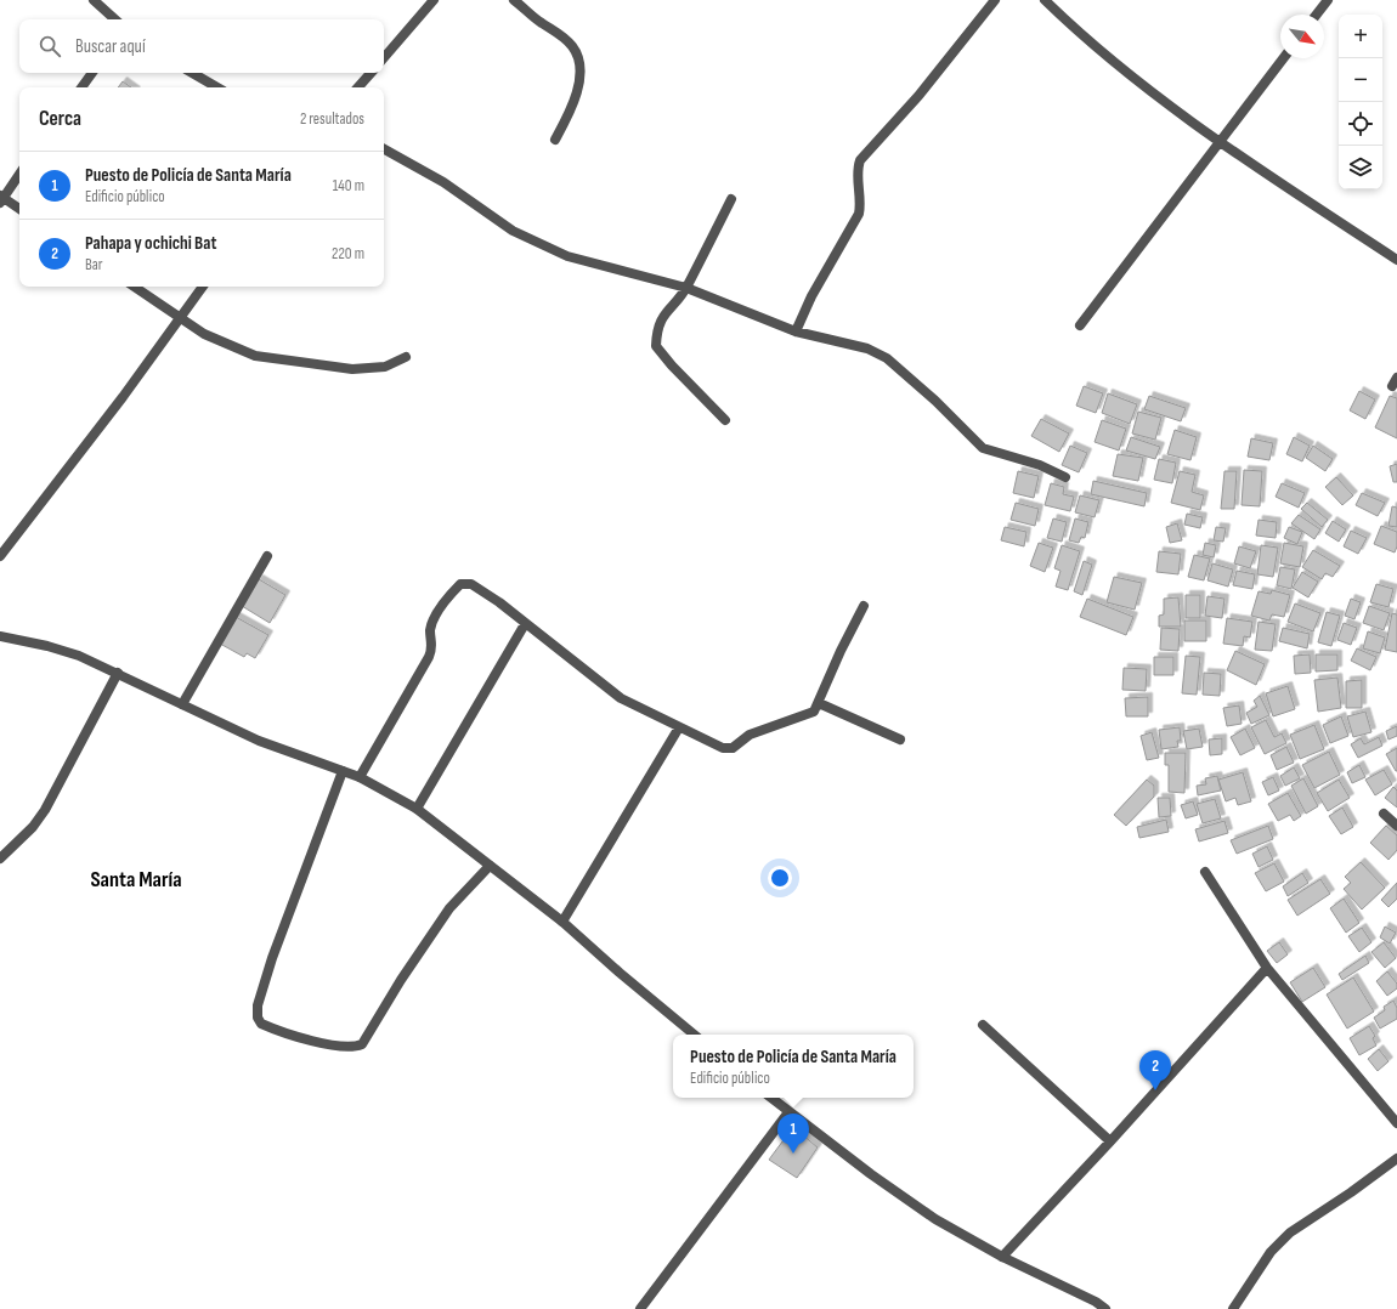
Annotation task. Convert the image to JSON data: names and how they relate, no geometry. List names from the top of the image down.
{
  "districts": ["Santa María"],
  "north": "bottom right",
  "page": {
    "map_buttons": ["+", "−"],
    "search": "Buscar aquí",
    "heading": ["Cerca", "2 resultados"],
    "list": [
      {
        "mark": "1",
        "name": "Puesto de Policía de Santa María",
        "note": "Edificio público",
        "value": "140 m"
      },
      {
        "mark": "2",
        "name": "Pahapa y ochichi Bat",
        "note": "Bar",
        "value": "220 m"
      }
    ],
    "popup": ["Puesto de Policía de Santa María", "Edificio público"],
    "pins": ["2", "1"]
  }
}
